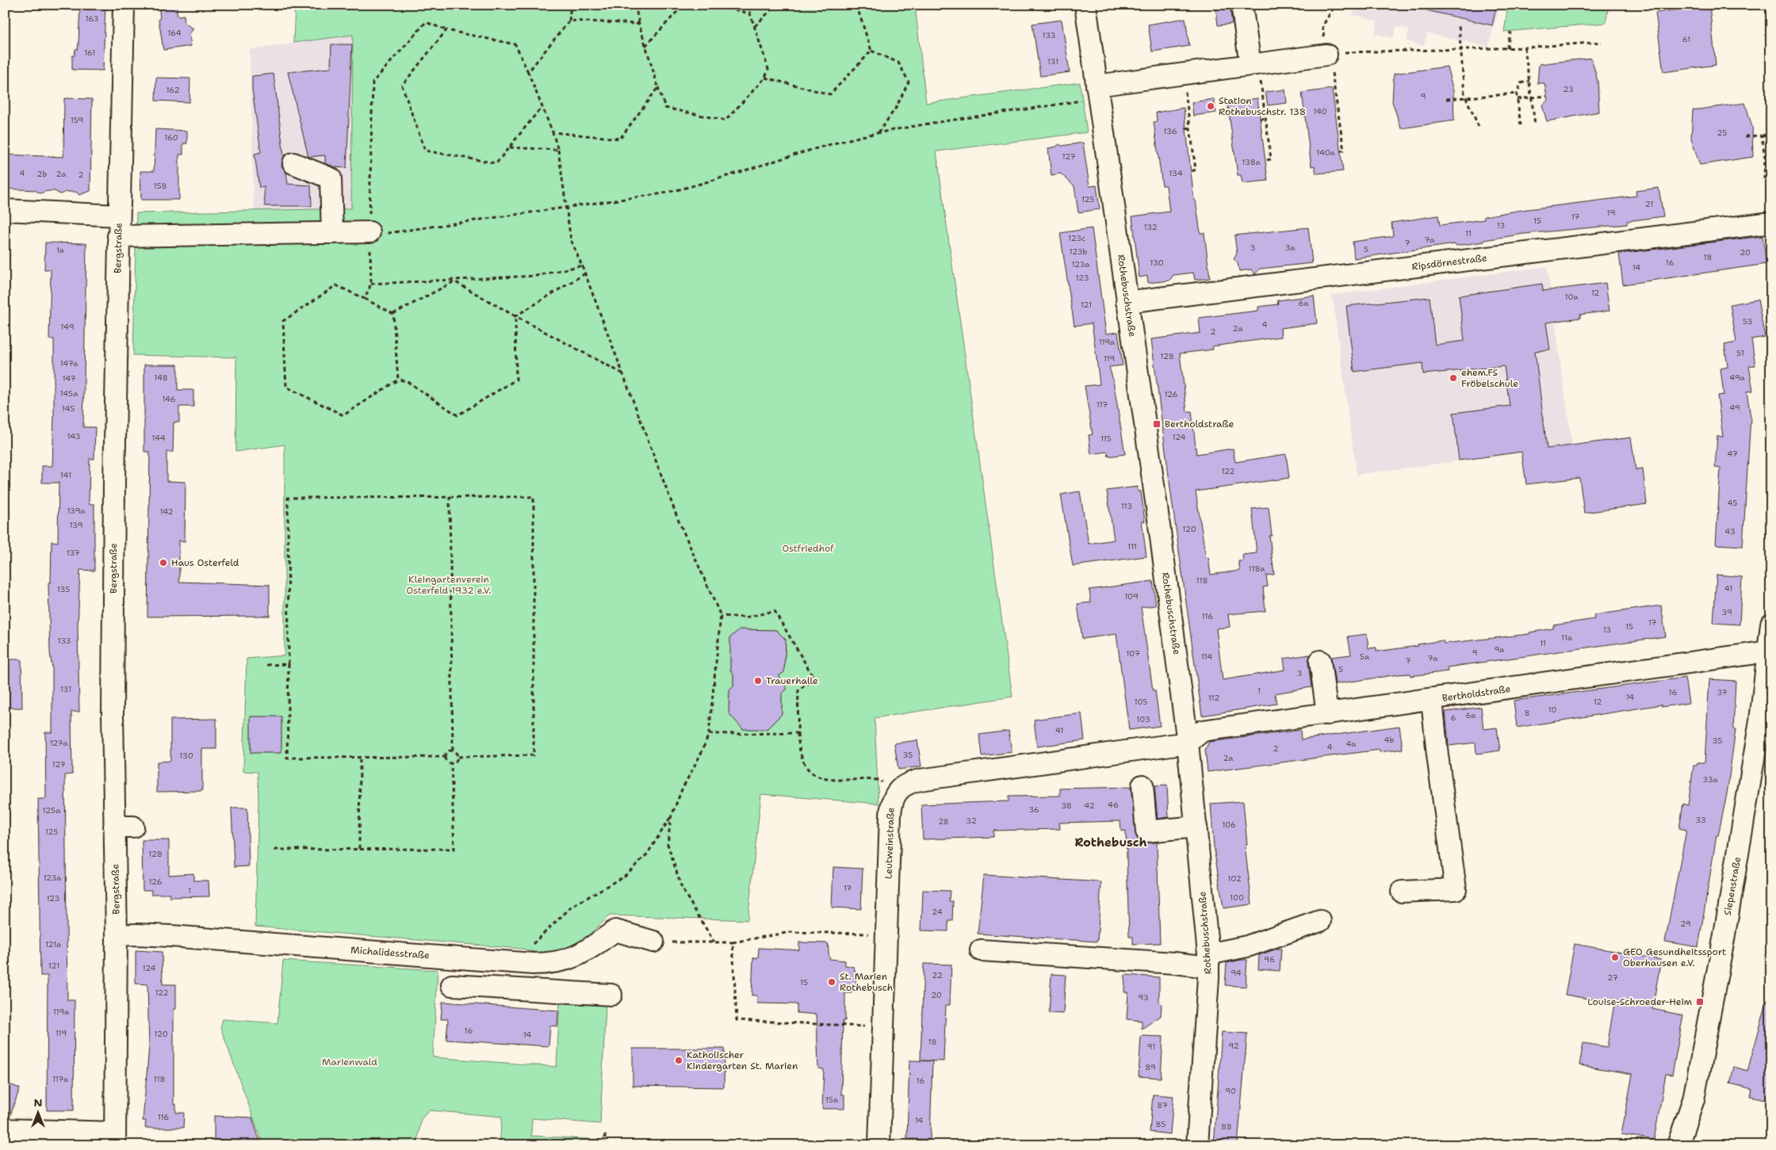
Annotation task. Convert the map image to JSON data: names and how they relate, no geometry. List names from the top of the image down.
{
  "streets": {
    "street": [
      "Bergstraße",
      "Ripsdörnestraße",
      "Rothebuschstraße",
      "Bertholdstraße",
      "Leutweinstraße",
      "Siepenstraße",
      "Michalidesstraße"
    ]
  },
  "crossings": [
    ["Bergstraße", "Michalidesstraße"],
    ["Ripsdörnestraße", "Rothebuschstraße"],
    ["Rothebuschstraße", "Bertholdstraße"],
    ["Rothebuschstraße", "Leutweinstraße"],
    ["Bertholdstraße", "Leutweinstraße"],
    ["Bertholdstraße", "Siepenstraße"]
  ],
  "districts": ["Rothebusch"],
  "parks": ["Ostfriedhof", "Kleingartenverein Osterfeld 1932 e.V.", "Marienwald"],
  "places": {
    "other": [
      "Station Rothebuschstr. 138",
      "ehem.FS Fröbelschule",
      "Haus Osterfeld",
      "Trauerhalle",
      "GEO Gesundheitssport Oberhausen e.V.",
      "St. Marien Rothebusch",
      "Katholischer Kindergarten St. Marien"
    ],
    "transit": ["Bertholdstraße", "Louise-Schroeder-Heim"]
  },
  "house_numbers": [
    "163",
    "164",
    "133",
    "61",
    "161",
    "131",
    "23",
    "162",
    "9",
    "140",
    "159",
    "136",
    "25",
    "160",
    "140a",
    "127",
    "138a",
    "4",
    "134",
    "2b",
    "2a",
    "2",
    "158",
    "125",
    "21",
    "19",
    "17",
    "15",
    "13",
    "132",
    "11",
    "123c",
    "7a",
    "7",
    "3",
    "3a",
    "5",
    "1a",
    "123b",
    "20",
    "18",
    "130",
    "16",
    "123a",
    "14",
    "123",
    "12",
    "10a",
    "6a",
    "121",
    "53",
    "4",
    "149",
    "2a",
    "2",
    "119a",
    "51",
    "128",
    "119",
    "147a",
    "148",
    "49a",
    "147",
    "145a",
    "126",
    "146",
    "117",
    "49",
    "145",
    "143",
    "124",
    "144",
    "115",
    "47",
    "122",
    "141",
    "45",
    "113",
    "139a",
    "142",
    "139",
    "120",
    "43",
    "111",
    "137",
    "118a",
    "118",
    "41",
    "135",
    "109",
    "39",
    "116",
    "17",
    "15",
    "13",
    "11a",
    "133",
    "11",
    "9a",
    "9",
    "107",
    "114",
    "5a",
    "7a",
    "7",
    "5",
    "3",
    "131",
    "1",
    "16",
    "37",
    "14",
    "112",
    "105",
    "12",
    "10",
    "8",
    "6a",
    "6",
    "103",
    "41",
    "4b",
    "35",
    "127a",
    "4a",
    "4",
    "2",
    "35",
    "130",
    "2a",
    "127",
    "33a",
    "46",
    "38",
    "42",
    "36",
    "125a",
    "33",
    "32",
    "28",
    "106",
    "125",
    "128",
    "123a",
    "102",
    "126",
    "17",
    "1",
    "100",
    "123",
    "24",
    "29",
    "121a",
    "96",
    "121",
    "124",
    "94",
    "22",
    "27",
    "15",
    "122",
    "20",
    "93",
    "119a",
    "16",
    "119",
    "120",
    "14",
    "18",
    "92",
    "91",
    "89",
    "117a",
    "118",
    "16",
    "90",
    "15a",
    "87",
    "116",
    "14",
    "85",
    "88"
  ],
  "north": "top"
}
